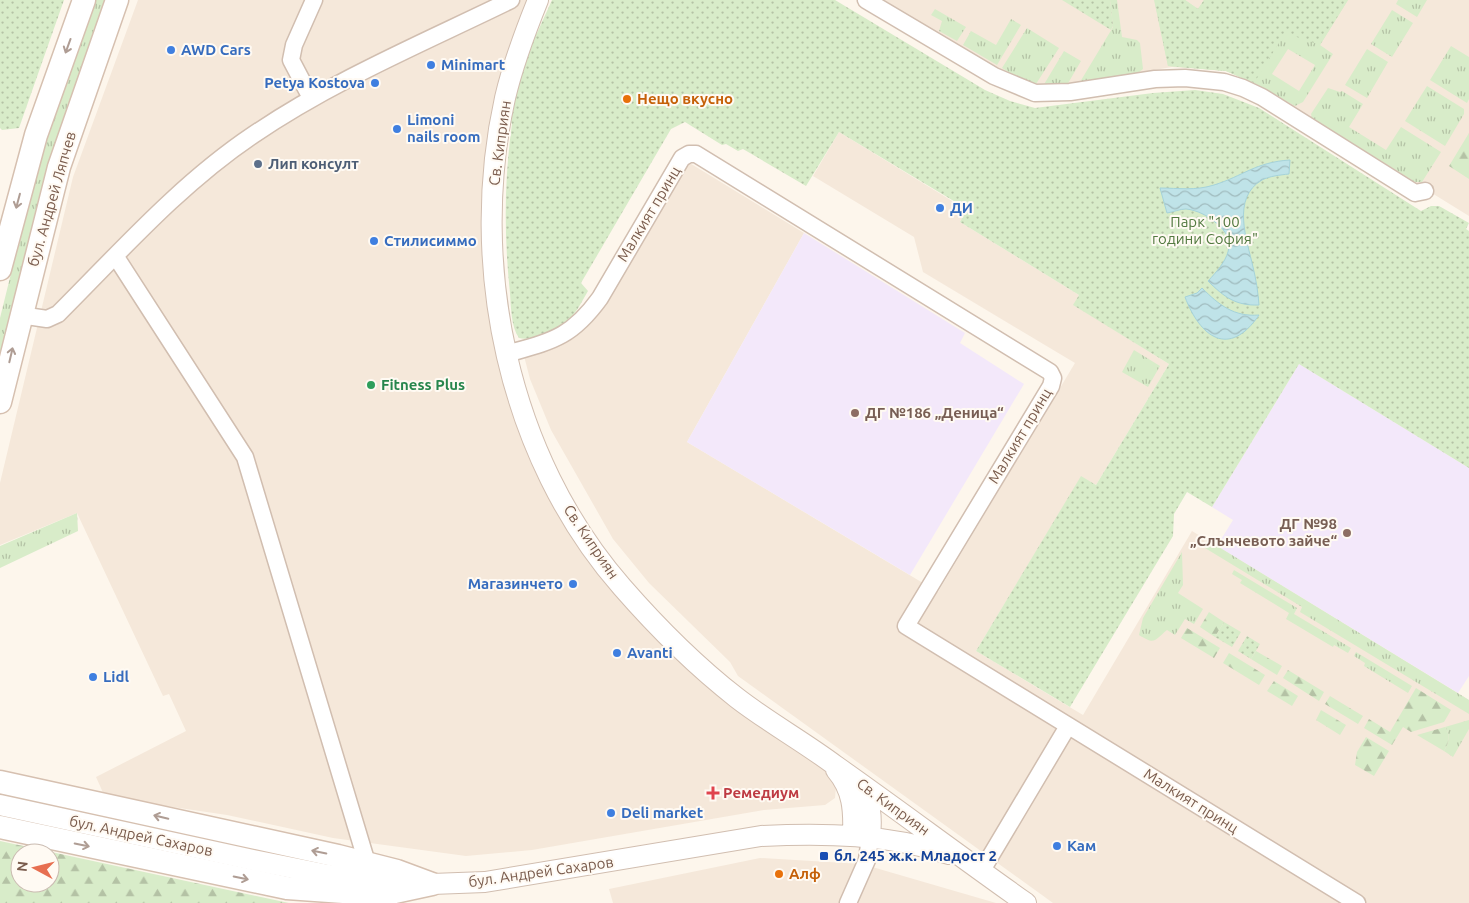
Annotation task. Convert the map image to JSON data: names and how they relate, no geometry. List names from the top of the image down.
{
  "streets": {
    "main road": ["бул. Андрей Ляпчев"],
    "street": ["Св. Киприян", "Малкият принц", "бул. Андрей Сахаров"]
  },
  "crossings": [
    ["Св. Киприян", "Малкият принц"],
    ["Св. Киприян", "бул. Андрей Сахаров"]
  ],
  "parks": ["Парк \"100 години София\""],
  "places": {
    "other": [
      "AWD Cars",
      "Minimart",
      "Petya Kostova",
      "Нещо вкусно",
      "Limoni nails room",
      "Лип консулт",
      "ДИ",
      "Стилисиммо",
      "Fitness Plus",
      "ДГ №186 „Деница“",
      "ДГ №98 „Слънчевото зайче“",
      "Магазинчето",
      "Avanti",
      "Lidl",
      "Deli market",
      "Кам",
      "Алф"
    ],
    "health": ["Ремедиум"],
    "transit": ["бл. 245 ж.к. Младост 2"]
  },
  "north": "left"
}
